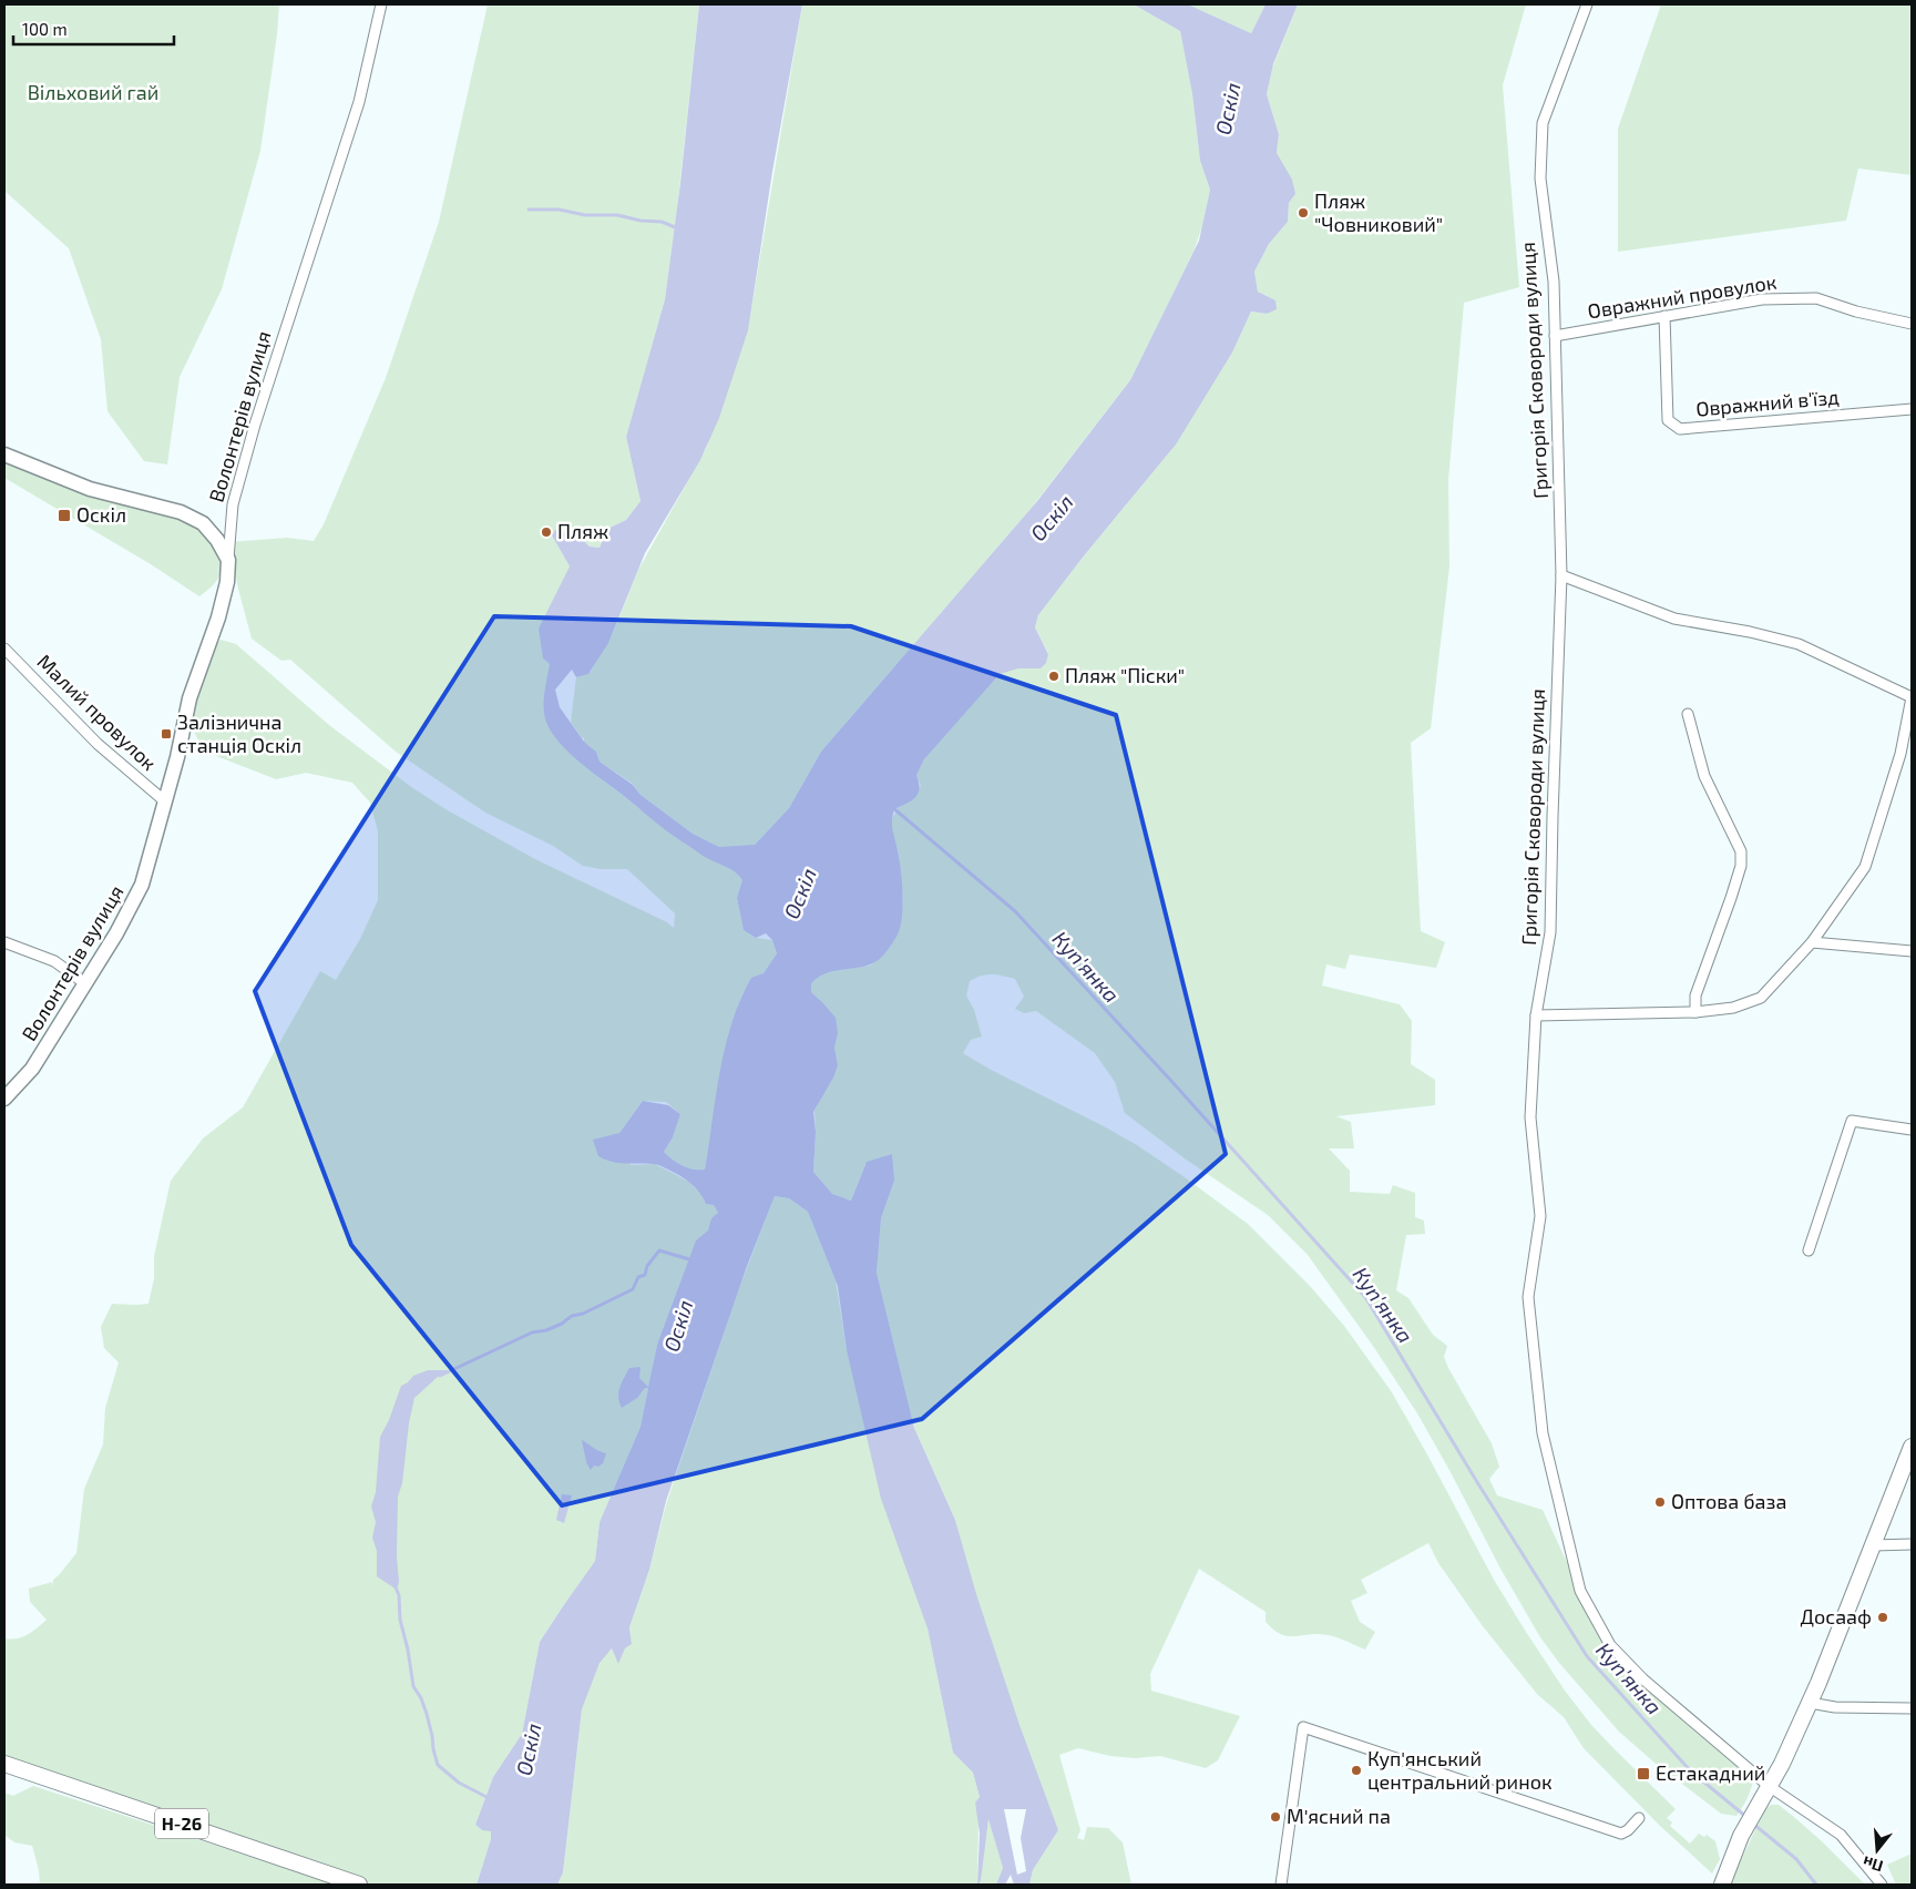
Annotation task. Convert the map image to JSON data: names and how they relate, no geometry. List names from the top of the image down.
{
  "streets": {
    "main road": ["Н-26"],
    "street": [
      "Овражний провулок",
      "Григорія Сковороди вулиця",
      "Овражний в'їзд",
      "Волонтерів вулиця",
      "Малий провулок"
    ]
  },
  "crossings": [
    ["Овражний провулок", "Григорія Сковороди вулиця"],
    ["Овражний провулок", "Овражний в'їзд"],
    ["Волонтерів вулиця", "Малий провулок"]
  ],
  "water": ["Оскіл", "Куп'янка"],
  "parks": ["Вільховий гай"],
  "places": {
    "other": [
      "Пляж \"Човниковий\"",
      "Пляж",
      "Пляж \"Піски\"",
      "Оптова база",
      "Досааф",
      "Куп'янський центральний ринок",
      "М'ясний па"
    ],
    "transit": ["Оскіл", "Залізнична станція Оскіл", "Естакадний"]
  },
  "scale_bar": "100 m",
  "north": "bottom"
}
